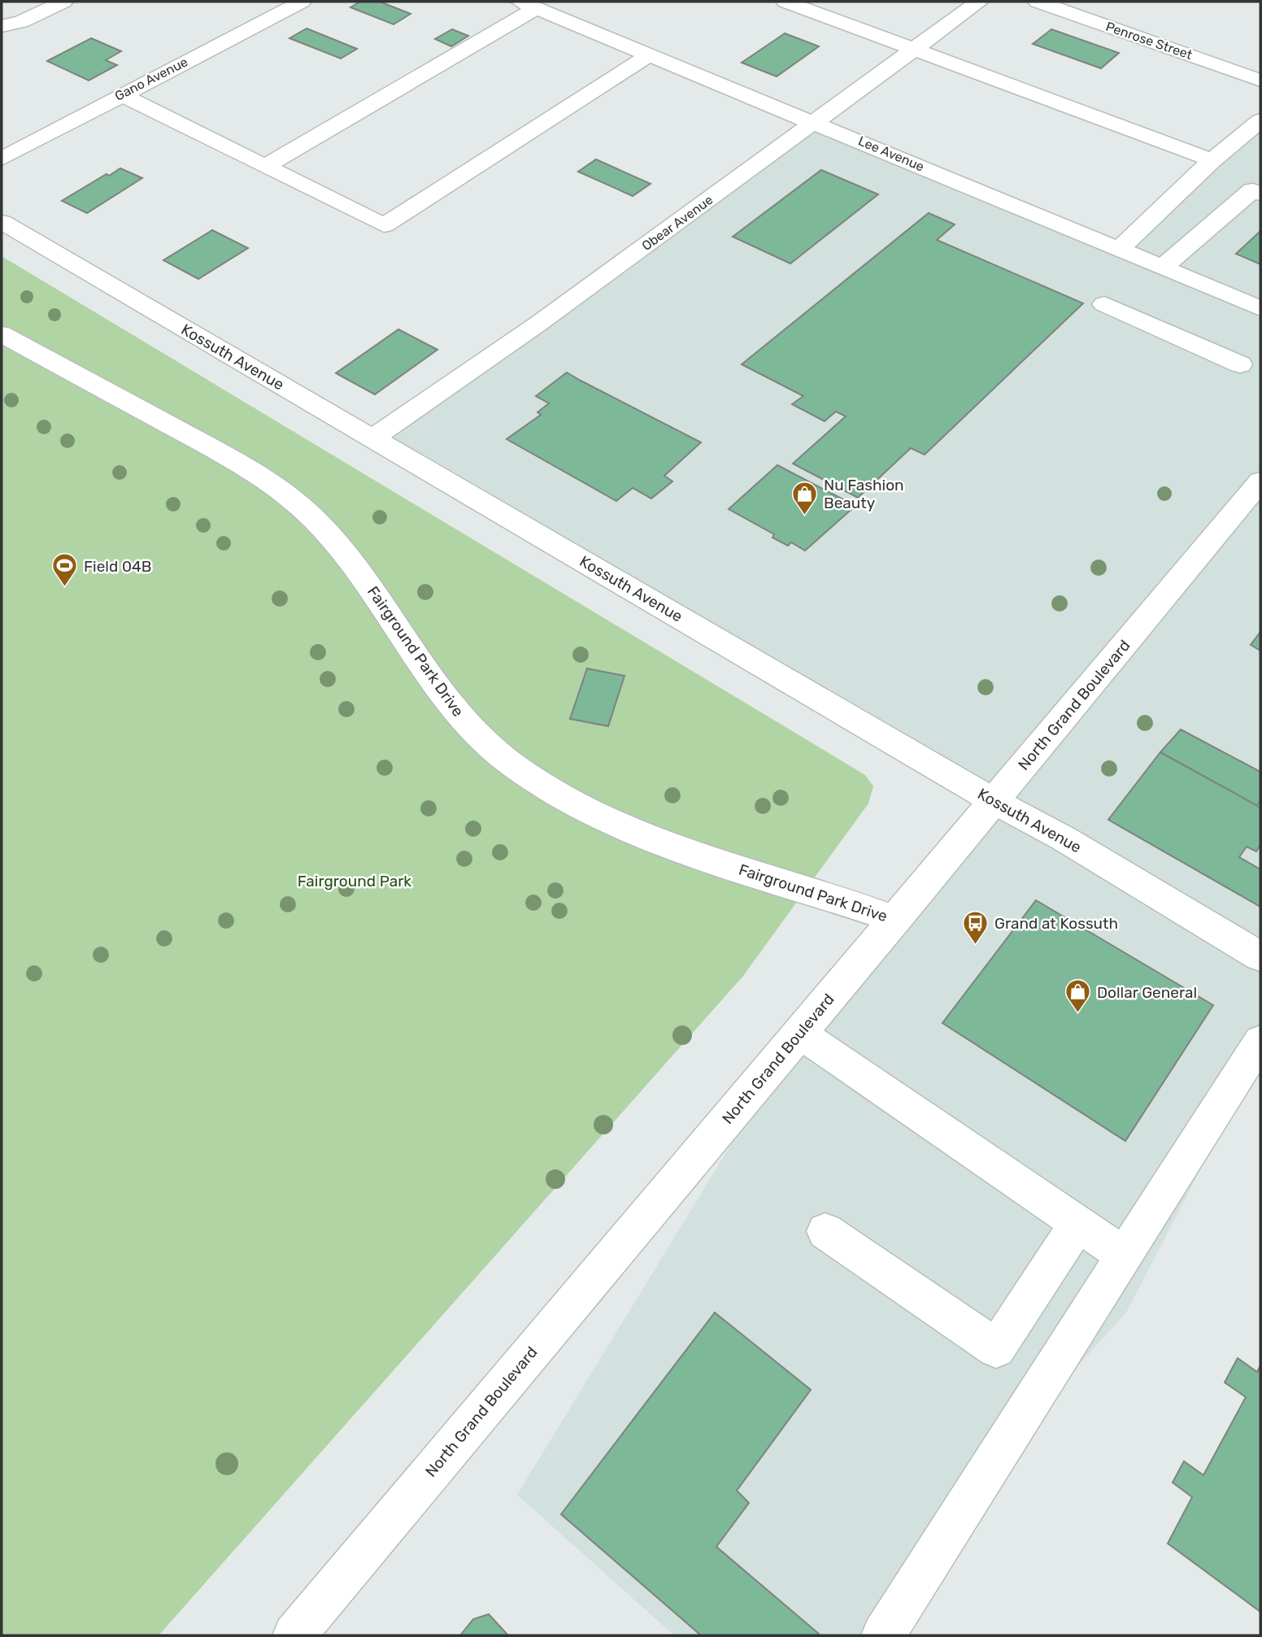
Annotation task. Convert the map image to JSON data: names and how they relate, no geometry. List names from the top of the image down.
{
  "streets": {
    "street": [
      "Penrose Street",
      "Gano Avenue",
      "Lee Avenue",
      "Obear Avenue",
      "Kossuth Avenue",
      "Fairground Park Drive",
      "North Grand Boulevard"
    ]
  },
  "crossings": [
    ["Lee Avenue", "Obear Avenue"],
    ["Obear Avenue", "Kossuth Avenue"],
    ["Kossuth Avenue", "North Grand Boulevard"],
    ["Fairground Park Drive", "North Grand Boulevard"]
  ],
  "parks": ["Fairground Park"],
  "places": {
    "shop": ["Nu Fashion Beauty", "Dollar General"],
    "sports": ["Field 04B"],
    "bus stop": ["Grand at Kossuth"]
  }
}
